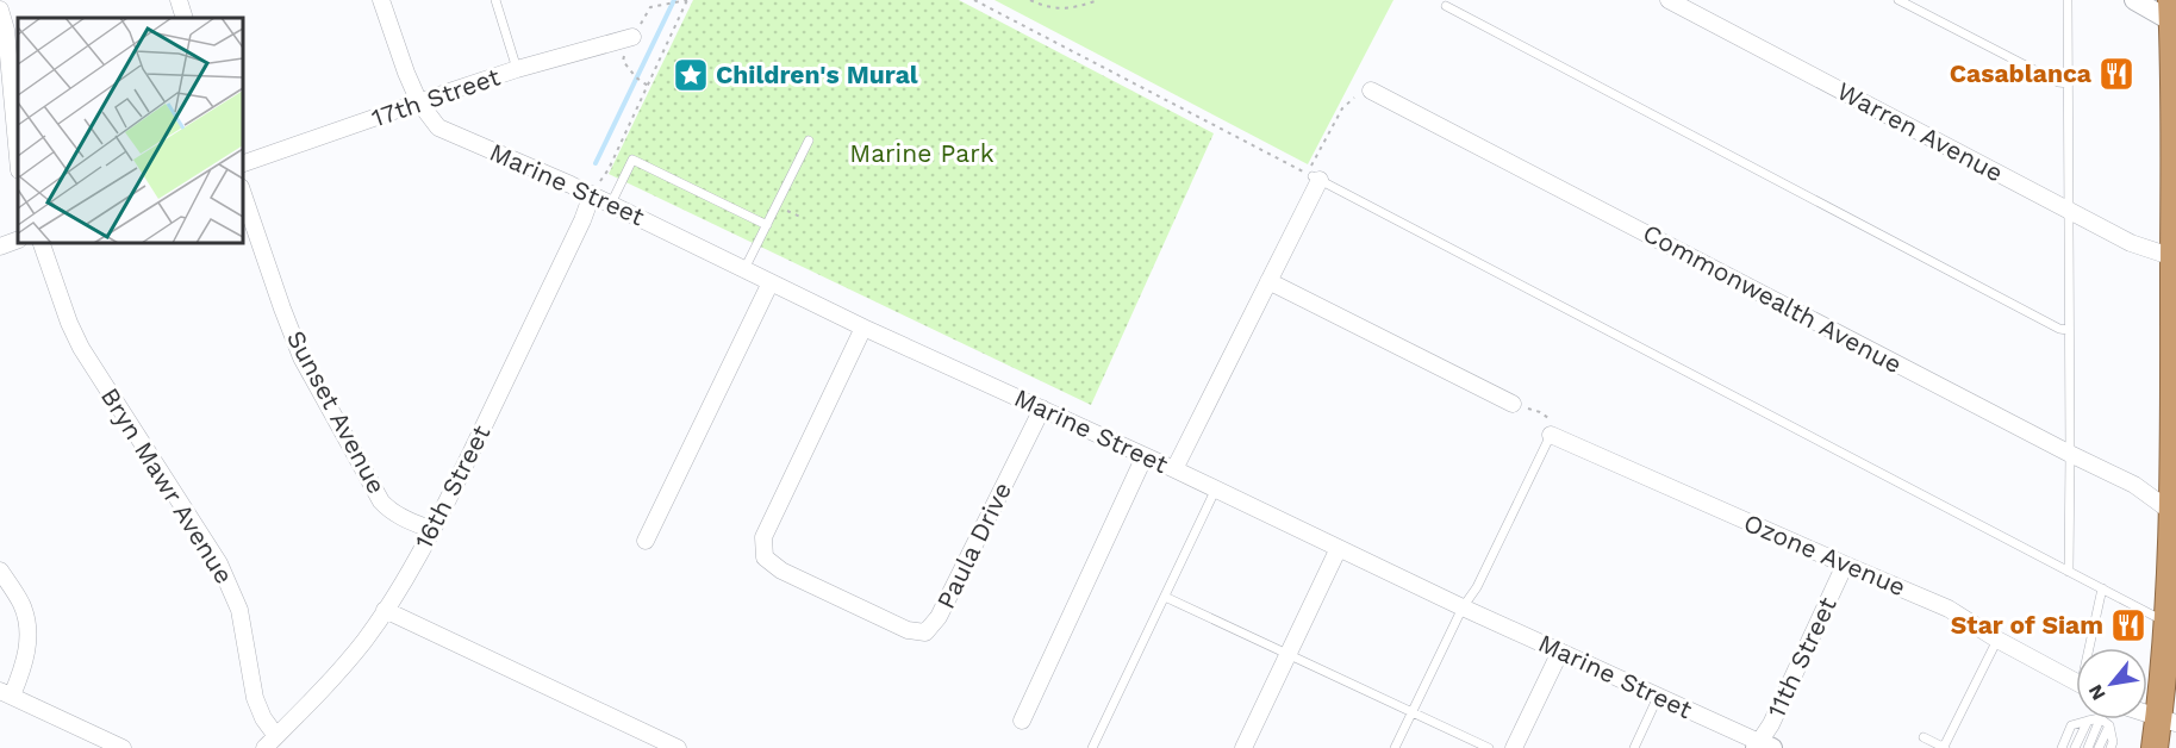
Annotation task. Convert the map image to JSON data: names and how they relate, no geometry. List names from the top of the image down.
{
  "streets": {
    "street": [
      "17th Street",
      "Warren Avenue",
      "Marine Street",
      "Commonwealth Avenue",
      "Sunset Avenue",
      "Bryn Mawr Avenue",
      "16th Street",
      "Paula Drive",
      "Ozone Avenue",
      "11th Street"
    ]
  },
  "crossings": [
    ["17th Street", "Marine Street"],
    ["Marine Street", "16th Street"],
    ["Marine Street", "Paula Drive"],
    ["Marine Street", "11th Street"],
    ["Sunset Avenue", "16th Street"],
    ["Bryn Mawr Avenue", "16th Street"],
    ["Ozone Avenue", "11th Street"]
  ],
  "parks": ["Marine Park"],
  "places": {
    "restaurant": ["Casablanca", "Star of Siam"],
    "place": ["Children's Mural"]
  },
  "north": "bottom left"
}
